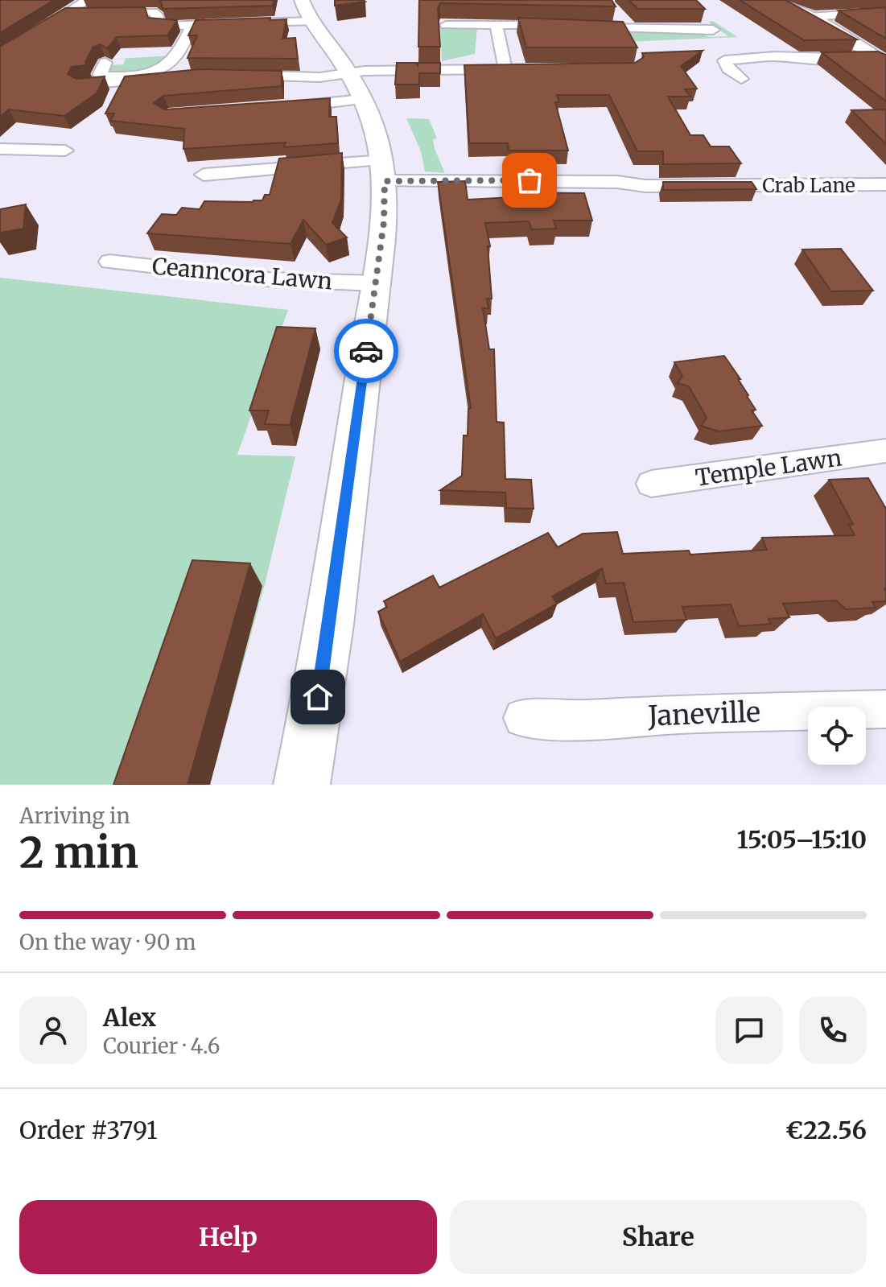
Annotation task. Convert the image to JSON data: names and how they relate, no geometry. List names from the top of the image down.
{
  "streets": {
    "street": [
      "Crab Lane",
      "Ceanncora Lawn",
      "Temple Lawn",
      "Janeville"
    ]
  },
  "page": {
    "heading": ["2 min", "Arriving in", "15:05–15:10"],
    "panel": [
      "Alex",
      "Courier · 4.6",
      "Order #3791",
      "€22.56"
    ],
    "bar": "On the way · 90 m",
    "buttons": ["Help", "Share"]
  }
}
